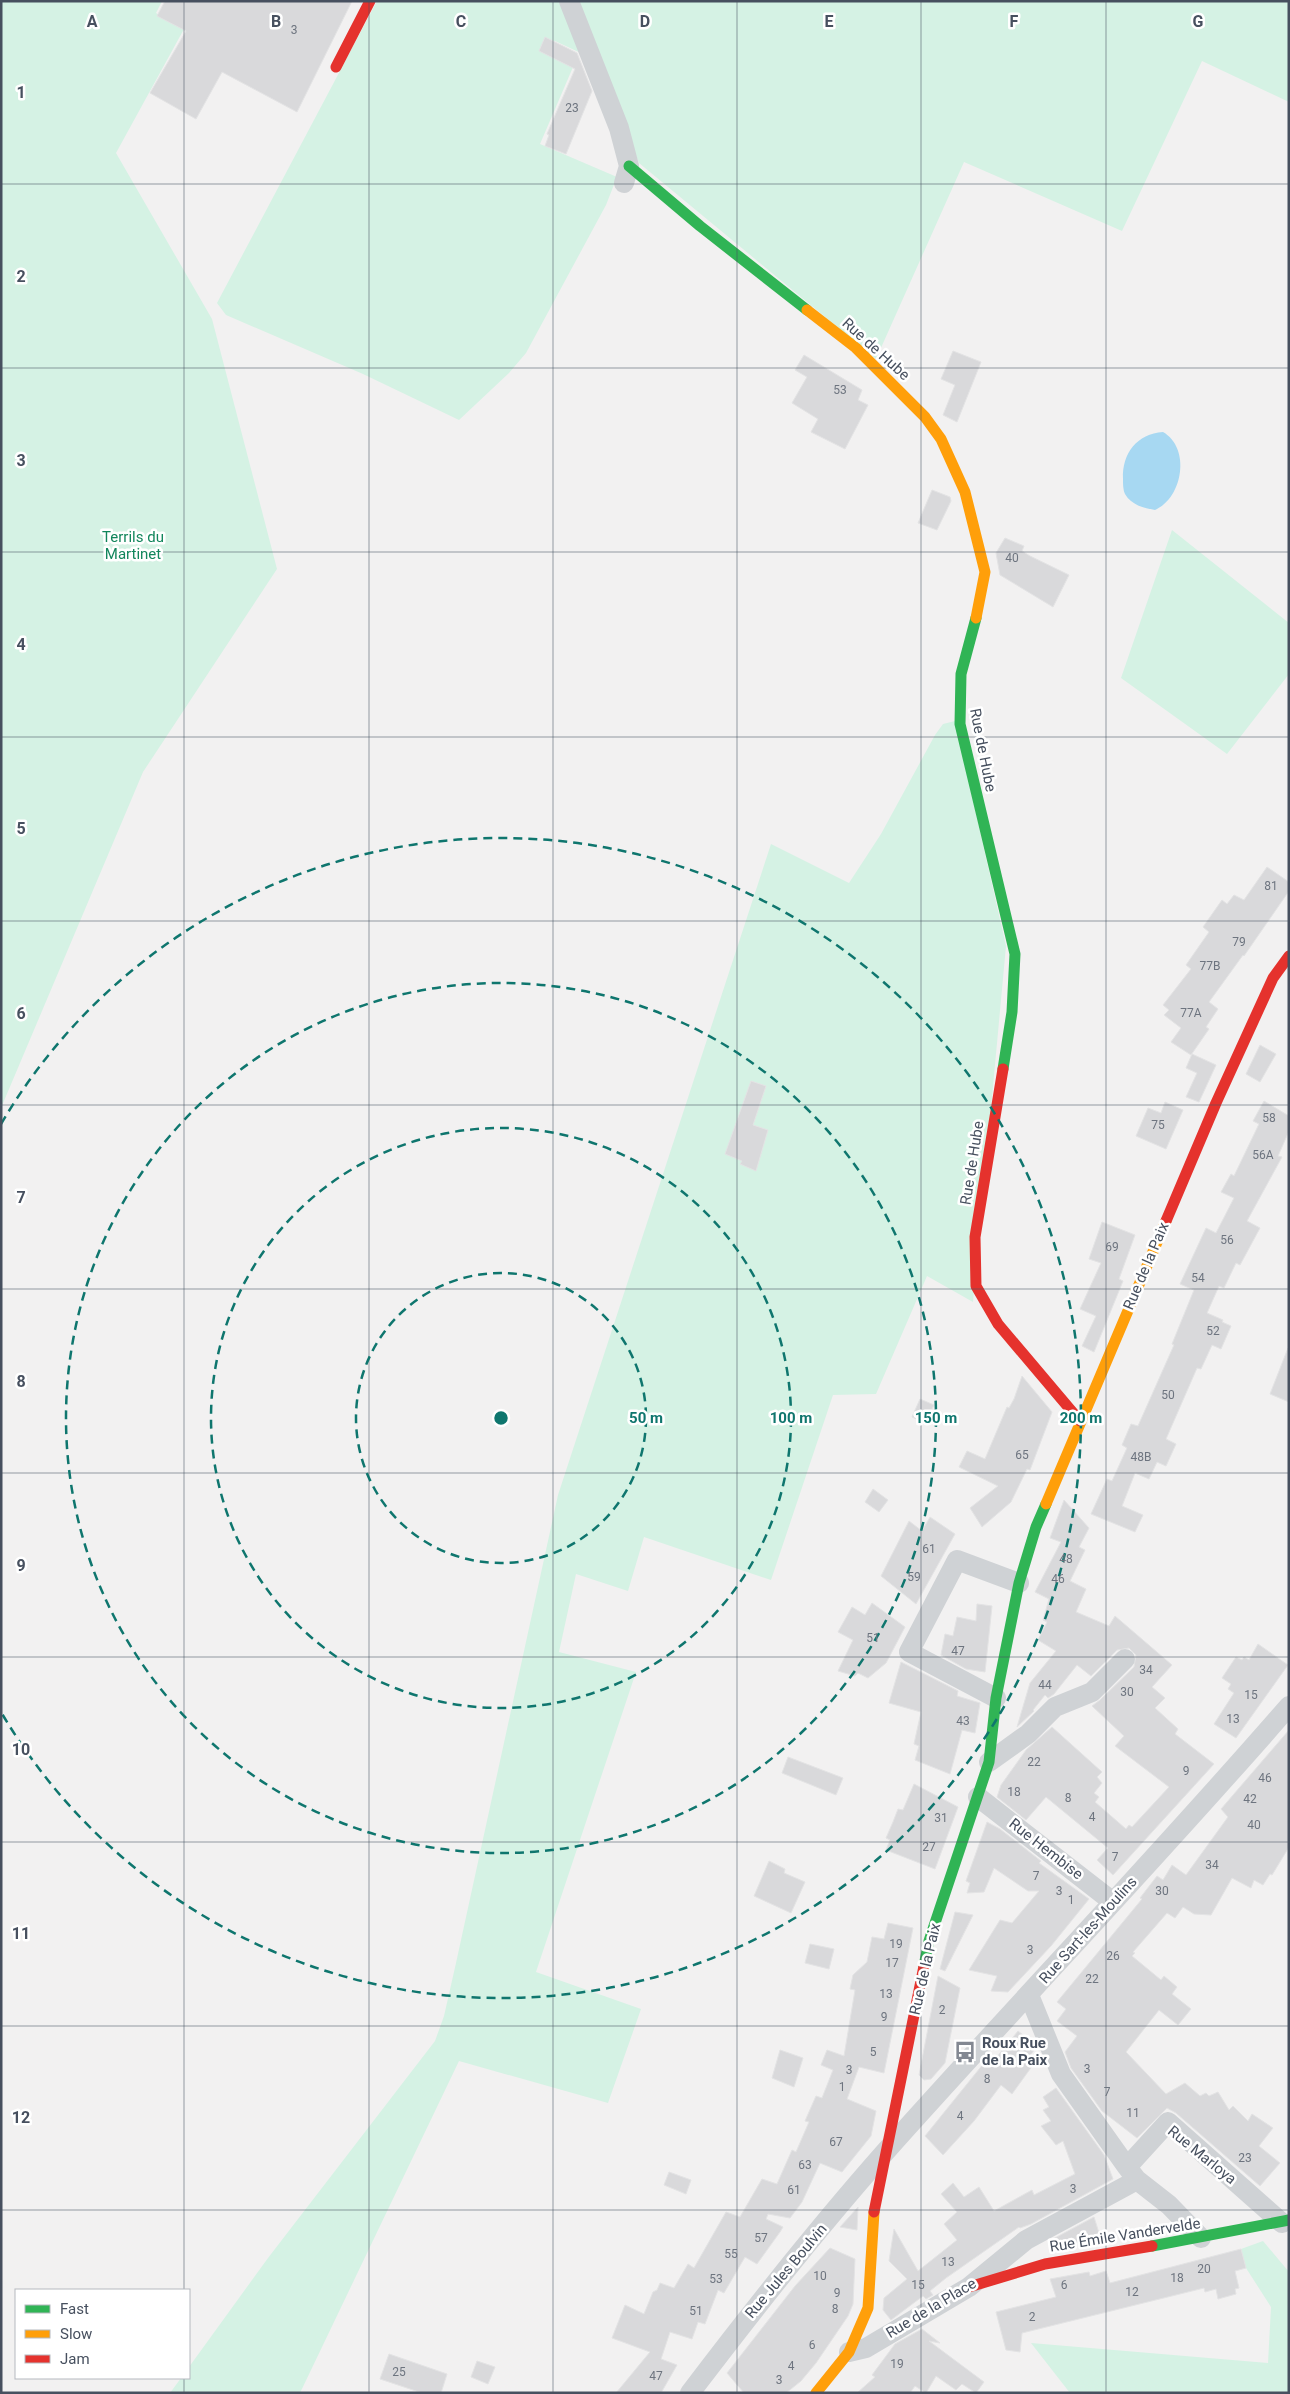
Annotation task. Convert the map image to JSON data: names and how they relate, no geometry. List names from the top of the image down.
{
  "streets": {
    "street": [
      "Rue de Hube",
      "Rue de la Paix",
      "Rue Hembise",
      "Rue Sart-les-Moulins",
      "Rue Marloya",
      "Rue Émile Vandervelde",
      "Rue Jules Boulvin",
      "Rue de la Place"
    ]
  },
  "crossings": [
    ["Rue de Hube", "Rue de la Paix"],
    ["Rue de la Paix", "Rue Hembise"],
    ["Rue de la Paix", "Rue Sart-les-Moulins"],
    ["Rue de la Paix", "Rue Jules Boulvin"],
    ["Rue de la Paix", "Rue de la Place"],
    ["Rue Hembise", "Rue Sart-les-Moulins"],
    ["Rue Sart-les-Moulins", "Rue Jules Boulvin"],
    ["Rue Marloya", "Rue Émile Vandervelde"],
    ["Rue Marloya", "Rue de la Place"],
    ["Rue Émile Vandervelde", "Rue de la Place"]
  ],
  "parks": ["Terrils du Martinet"],
  "places": {
    "bus stop": ["Roux Rue de la Paix"]
  },
  "house_numbers": [
    "3",
    "23",
    "53",
    "40",
    "81",
    "79",
    "77B",
    "77A",
    "58",
    "75",
    "56A",
    "56",
    "69",
    "54",
    "52",
    "50",
    "65",
    "48B",
    "61",
    "48",
    "59",
    "46",
    "51",
    "47",
    "34",
    "44",
    "30",
    "15",
    "13",
    "43",
    "22",
    "9",
    "46",
    "18",
    "8",
    "42",
    "4",
    "31",
    "40",
    "27",
    "7",
    "34",
    "7",
    "3",
    "30",
    "1",
    "19",
    "3",
    "26",
    "17",
    "22",
    "13",
    "2",
    "9",
    "5",
    "3",
    "3",
    "8",
    "1",
    "7",
    "11",
    "4",
    "67",
    "23",
    "63",
    "3",
    "61",
    "57",
    "55",
    "13",
    "20",
    "10",
    "18",
    "53",
    "15",
    "6",
    "12",
    "9",
    "8",
    "51",
    "2",
    "6",
    "19",
    "4",
    "25",
    "47",
    "3"
  ],
  "legend": ["Fast", "Slow", "Jam"],
  "grid": {
    "columns": [
      "A",
      "B",
      "C",
      "D",
      "E",
      "F",
      "G"
    ],
    "rows": [
      "1",
      "2",
      "3",
      "4",
      "5",
      "6",
      "7",
      "8",
      "9",
      "10",
      "11",
      "12"
    ]
  },
  "rings": [
    "50 m",
    "100 m",
    "150 m",
    "200 m"
  ]
}
